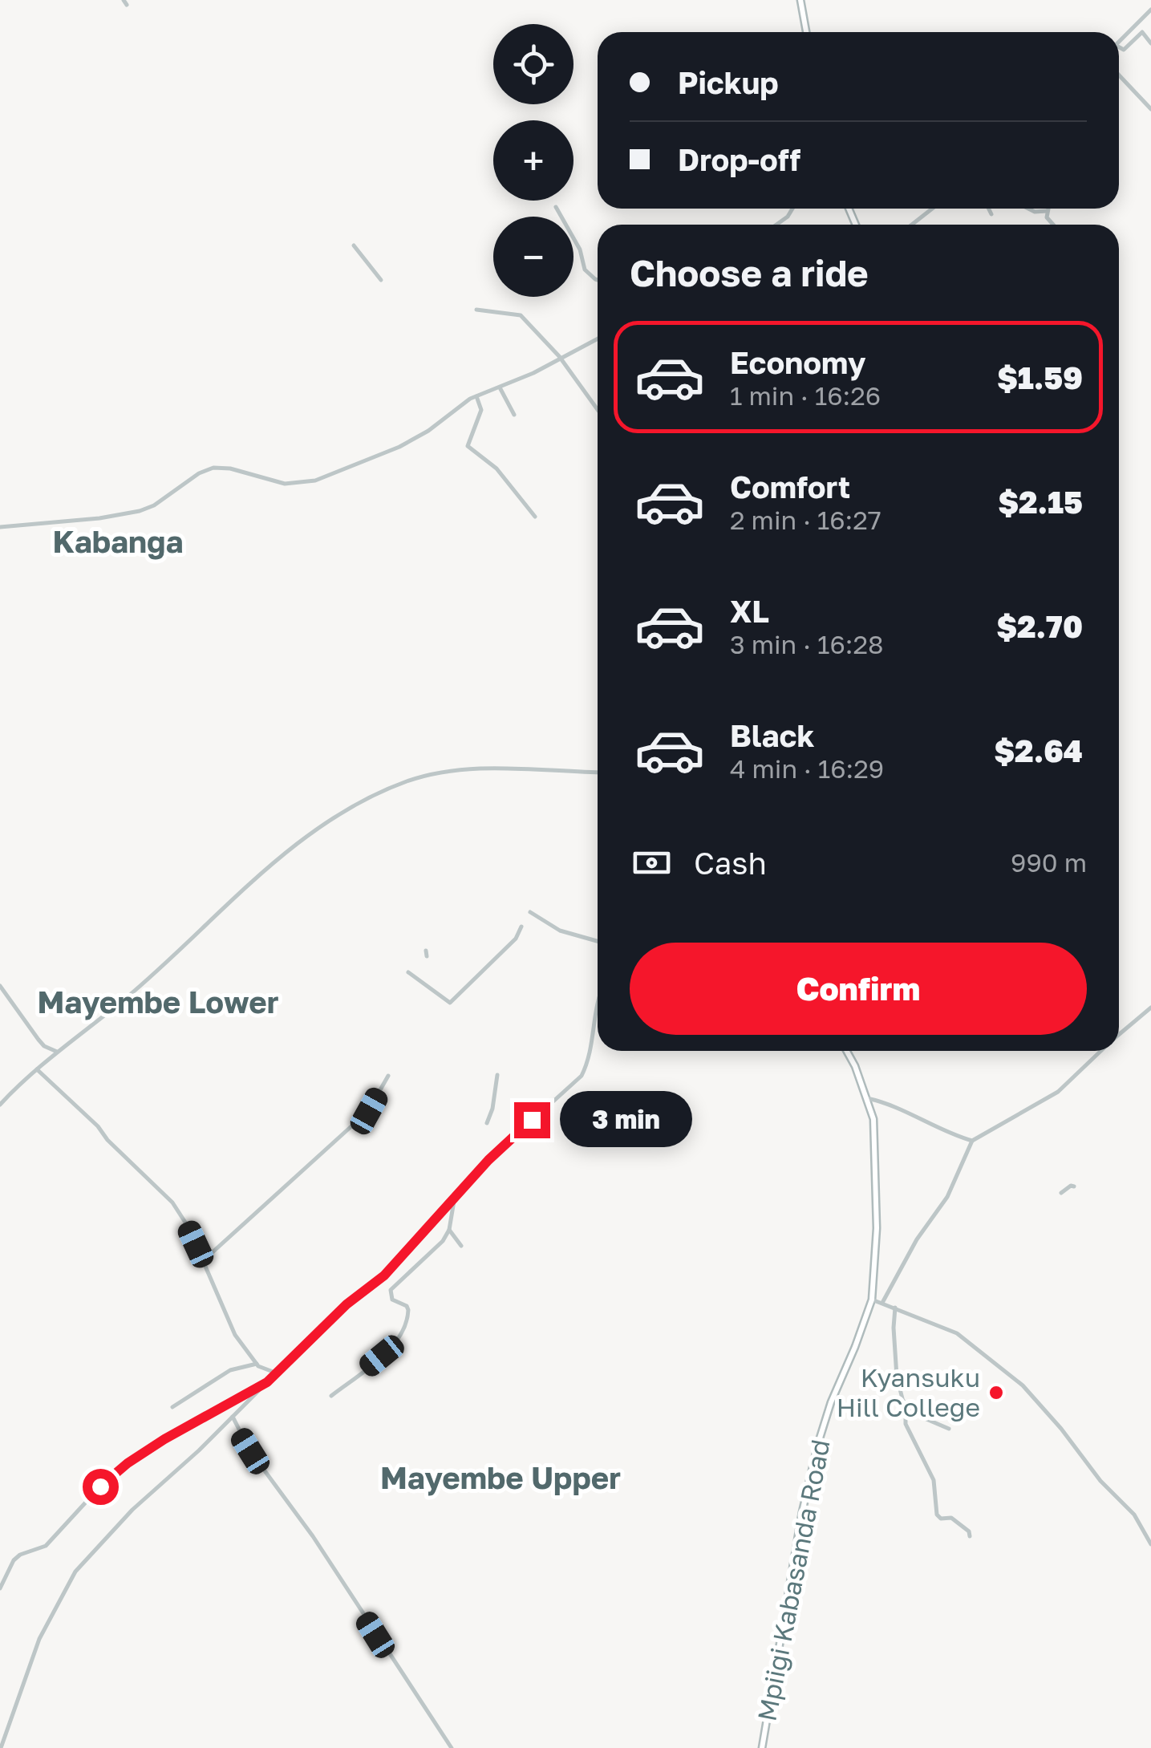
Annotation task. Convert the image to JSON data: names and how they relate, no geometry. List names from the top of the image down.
{
  "streets": {
    "main road": ["Mpiigi Kabasanda Road"]
  },
  "districts": ["Kabanga", "Mayembe Lower", "Mayembe Upper"],
  "places": ["Kyansuku Hill College"],
  "page": {
    "map_buttons": ["+", "−"],
    "banner": ["Pickup", "Drop-off"],
    "heading": "Choose a ride",
    "list": [
      {
        "name": "Economy",
        "note": "1 min · 16:26",
        "value": "$1.59"
      },
      {
        "name": "Comfort",
        "note": "2 min · 16:27",
        "value": "$2.15"
      },
      {
        "name": "XL",
        "note": "3 min · 16:28",
        "value": "$2.70"
      },
      {
        "name": "Black",
        "note": "4 min · 16:29",
        "value": "$2.64"
      }
    ],
    "pay": ["Cash", "990 m"],
    "buttons": "Confirm",
    "bubble": "3 min"
  }
}
